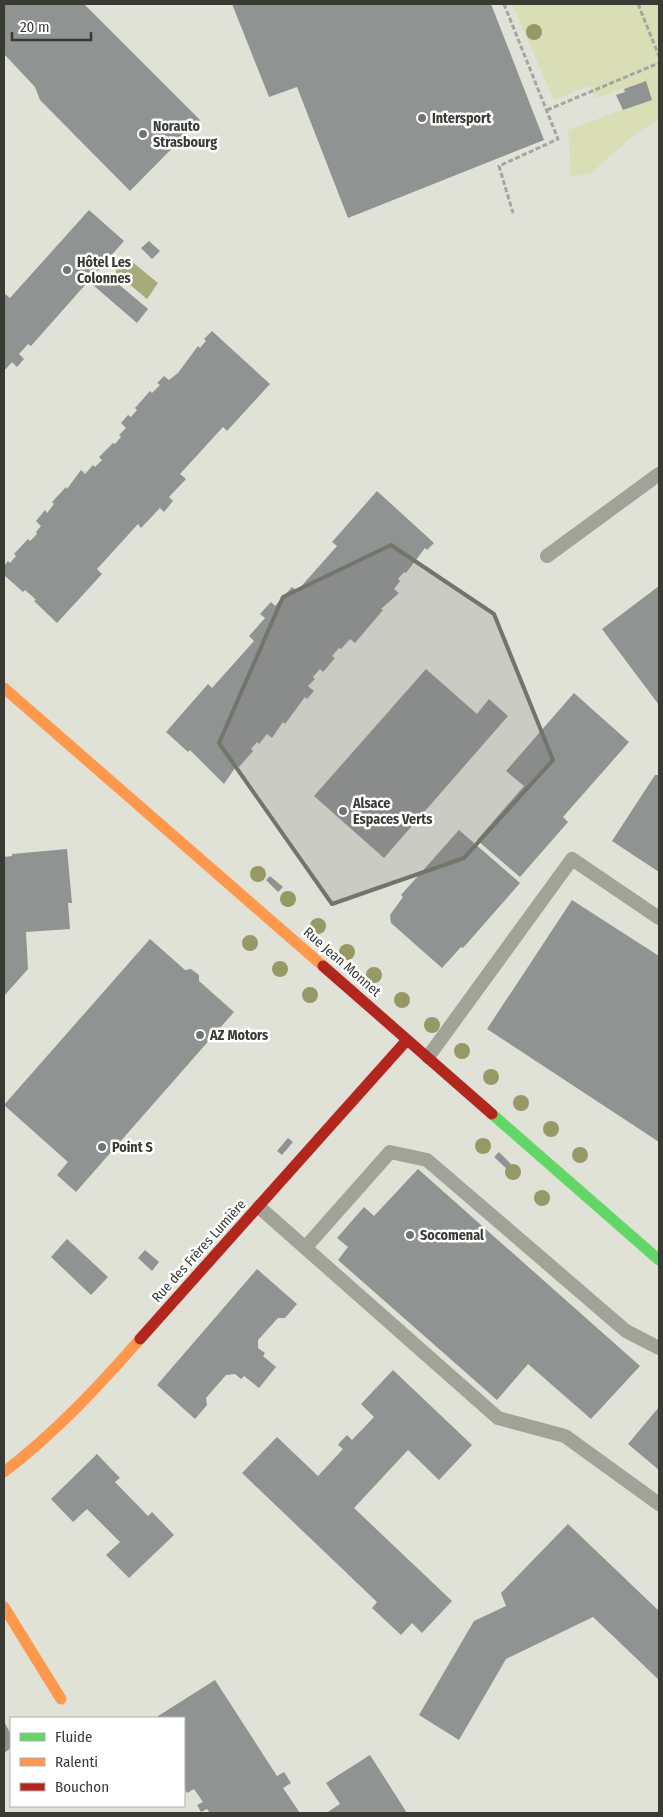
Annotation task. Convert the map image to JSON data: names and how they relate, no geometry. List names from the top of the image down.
{
  "streets": {
    "street": ["Rue Jean Monnet", "Rue des Frères Lumière"]
  },
  "crossings": [
    ["Rue Jean Monnet", "Rue des Frères Lumière"]
  ],
  "places": [
    "Intersport",
    "Norauto Strasbourg",
    "Hôtel Les Colonnes",
    "Alsace Espaces Verts",
    "AZ Motors",
    "Point S",
    "Socomenal"
  ],
  "legend": ["Fluide", "Ralenti", "Bouchon"],
  "scale_bar": "20 m"
}
